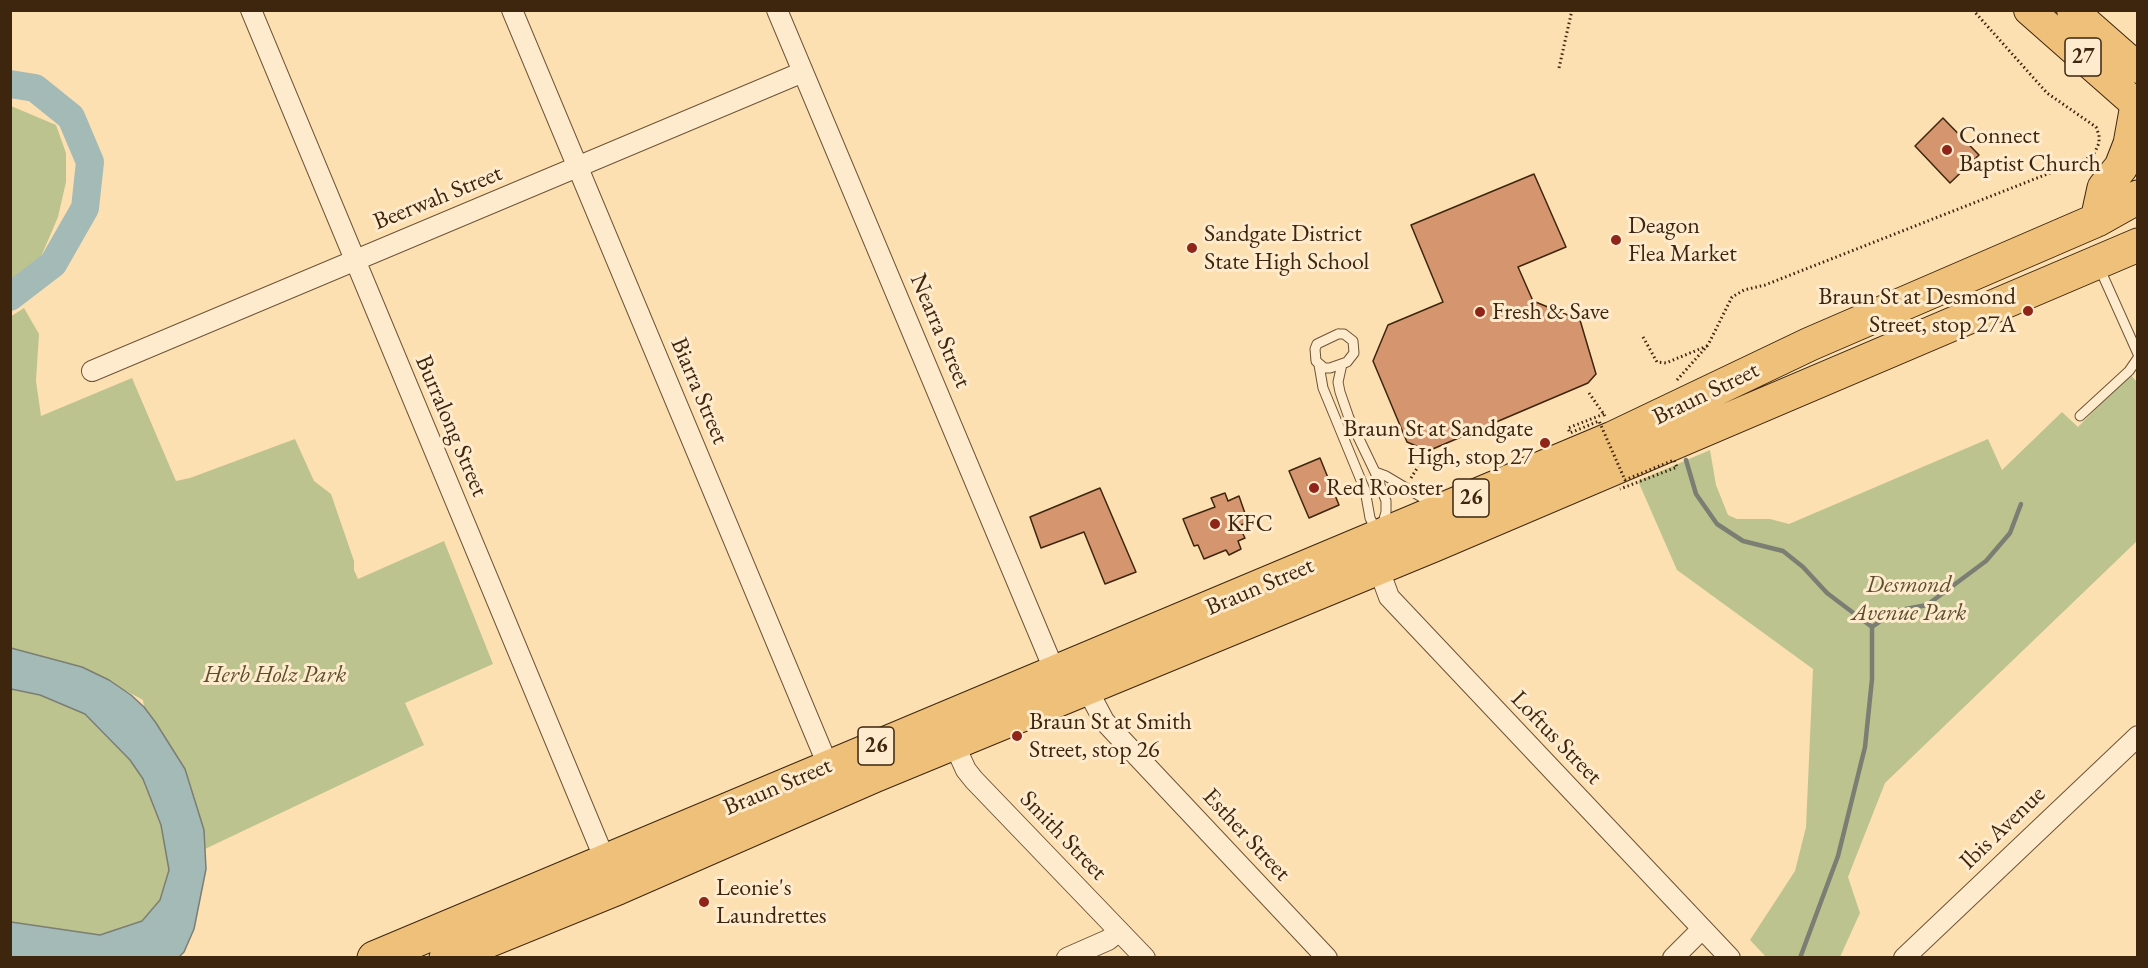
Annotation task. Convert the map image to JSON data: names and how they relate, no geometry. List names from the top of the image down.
{
  "streets": {
    "highway": ["Braun Street", "26"],
    "main road": ["27"],
    "street": [
      "Beerwah Street",
      "Nearra Street",
      "Biarra Street",
      "Burralong Street",
      "Loftus Street",
      "Ibis Avenue",
      "Esther Street",
      "Smith Street"
    ]
  },
  "crossings": [
    ["Beerwah Street", "Nearra Street"],
    ["Beerwah Street", "Biarra Street"],
    ["Beerwah Street", "Burralong Street"],
    ["Nearra Street", "Braun Street"],
    ["Biarra Street", "Braun Street"],
    ["Braun Street", "Burralong Street"],
    ["Braun Street", "26"],
    ["Braun Street", "Loftus Street"],
    ["Braun Street", "Esther Street"],
    ["Braun Street", "Smith Street"]
  ],
  "parks": ["Desmond Avenue Park", "Herb Holz Park"],
  "places": [
    "Connect Baptist Church",
    "Deagon Flea Market",
    "Sandgate District State High School",
    "Braun St at Desmond Street, stop 27A",
    "Fresh & Save",
    "Braun St at Sandgate High, stop 27",
    "Red Rooster",
    "KFC",
    "Braun St at Smith Street, stop 26",
    "Leonie's Laundrettes"
  ]
}
